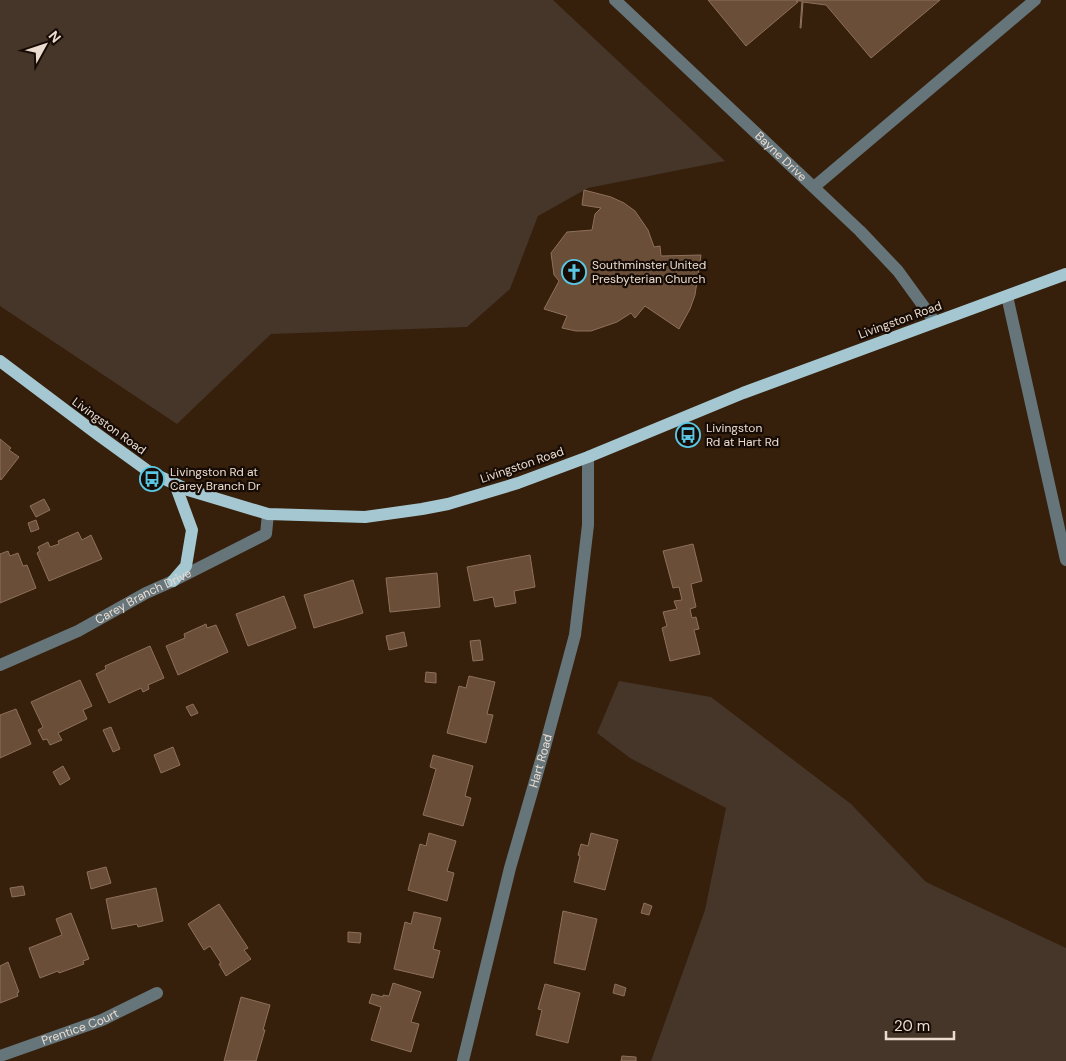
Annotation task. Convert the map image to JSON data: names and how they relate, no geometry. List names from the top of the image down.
{
  "streets": {
    "main road": ["Livingston Road"],
    "street": [
      "Bayne Drive",
      "Carey Branch Drive",
      "Hart Road",
      "Prentice Court"
    ]
  },
  "crossings": [
    ["Bayne Drive", "Livingston Road"],
    ["Livingston Road", "Carey Branch Drive"],
    ["Livingston Road", "Hart Road"]
  ],
  "places": {
    "church": ["Southminster United Presbyterian Church"],
    "bus stop": ["Livingston Rd at Hart Rd", "Livingston Rd at Carey Branch Dr"]
  },
  "scale_bar": "20 m",
  "north": "top right"
}
